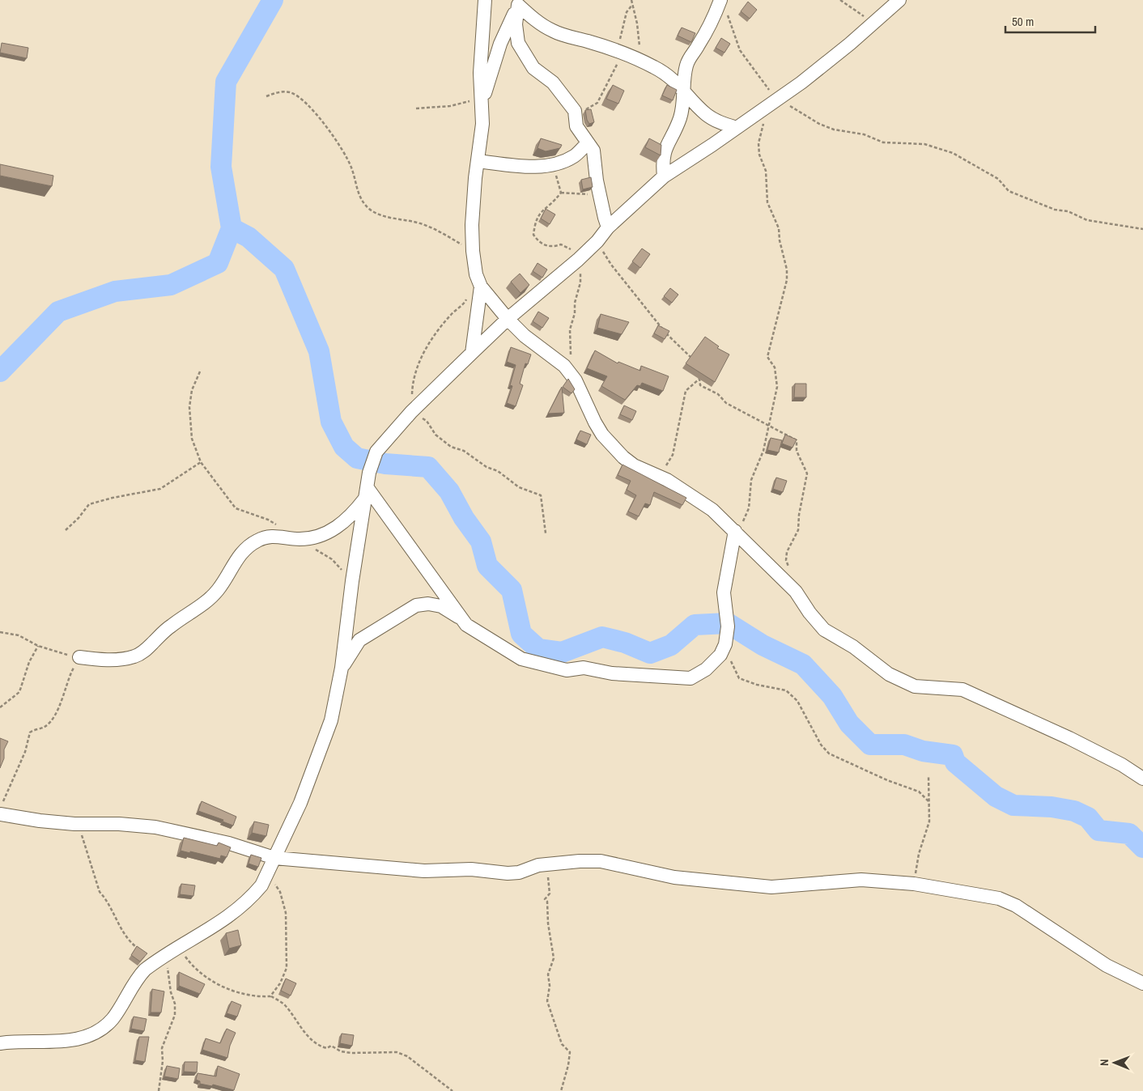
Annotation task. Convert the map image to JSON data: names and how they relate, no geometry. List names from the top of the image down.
{
  "scale_bar": "50 m",
  "north": "left"
}
